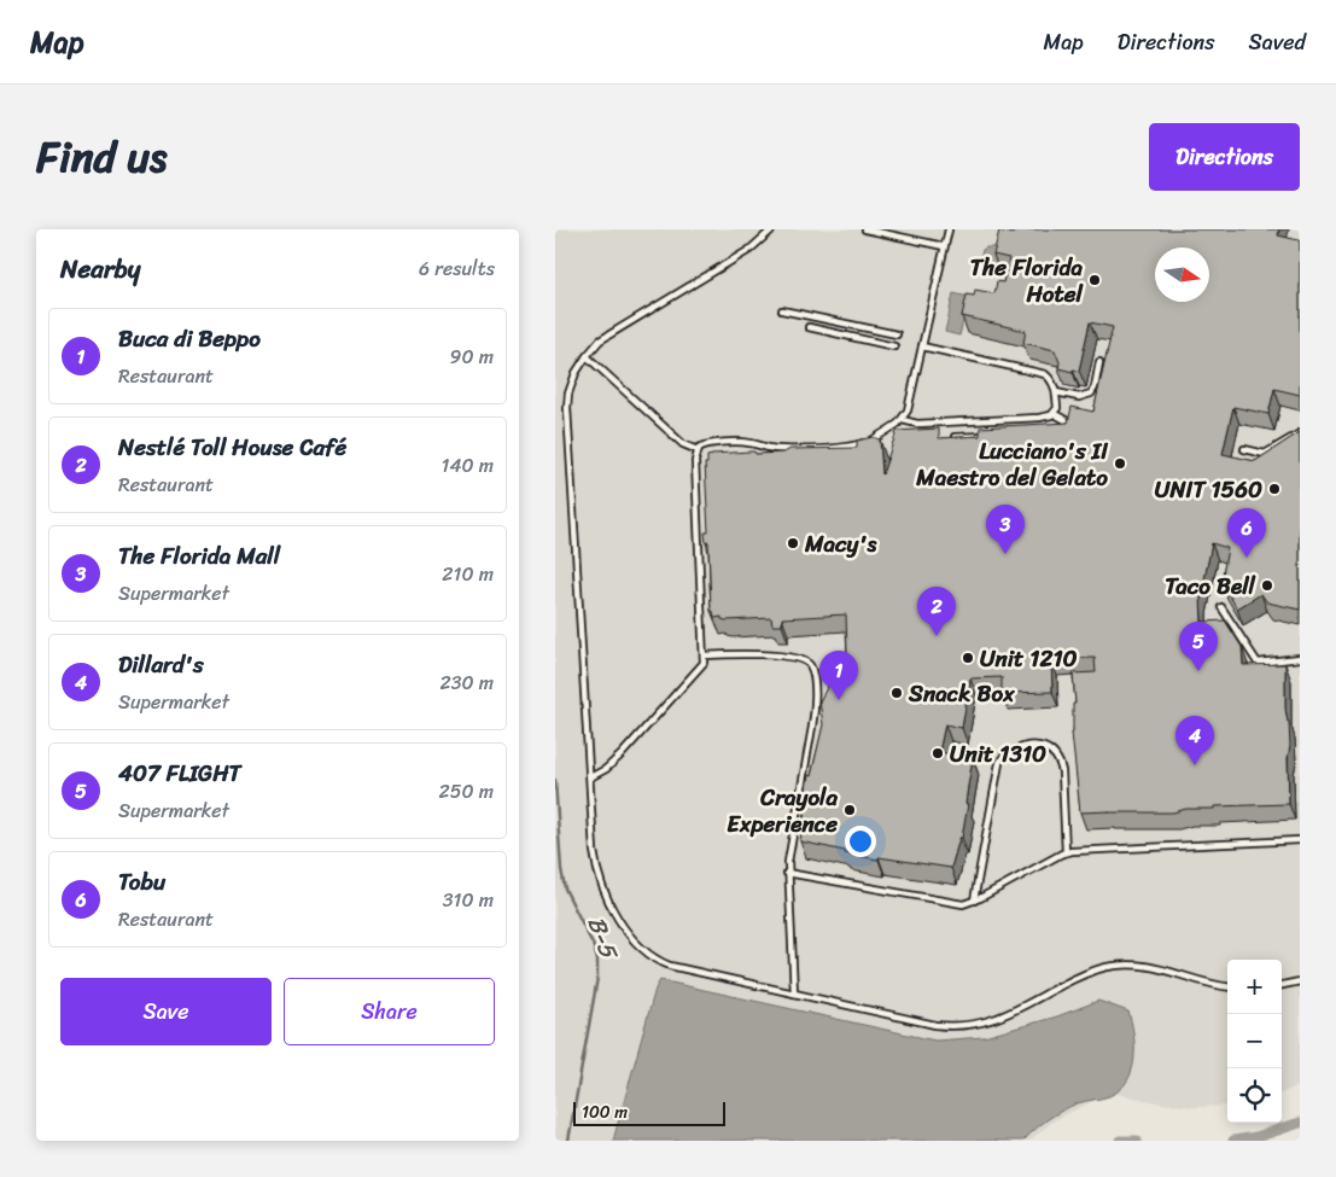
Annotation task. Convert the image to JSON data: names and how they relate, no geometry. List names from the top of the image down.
{
  "water": ["B-5"],
  "places": [
    "The Florida Hotel",
    "Lucciano's II Maestro del Gelato",
    "UNIT 1560",
    "Macy's",
    "Taco Bell",
    "Unit 1210",
    "Snack Box",
    "Unit 1310",
    "Crayola Experience"
  ],
  "scale_bar": "100 m",
  "north": "right",
  "page": {
    "header": "Map",
    "nav": ["Map", "Directions", "Saved"],
    "title": "Find us",
    "buttons": [
      "Directions",
      ["Save", "Share"]
    ],
    "heading": ["Nearby", "6 results"],
    "list": [
      {
        "mark": "1",
        "name": "Buca di Beppo",
        "note": "Restaurant",
        "value": "90 m"
      },
      {
        "mark": "2",
        "name": "Nestlé Toll House Café",
        "note": "Restaurant",
        "value": "140 m"
      },
      {
        "mark": "3",
        "name": "The Florida Mall",
        "note": "Supermarket",
        "value": "210 m"
      },
      {
        "mark": "4",
        "name": "Dillard's",
        "note": "Supermarket",
        "value": "230 m"
      },
      {
        "mark": "5",
        "name": "407 FLIGHT",
        "note": "Supermarket",
        "value": "250 m"
      },
      {
        "mark": "6",
        "name": "Tobu",
        "note": "Restaurant",
        "value": "310 m"
      }
    ],
    "pins": [
      "3",
      "6",
      "2",
      "5",
      "1",
      "4"
    ],
    "map_buttons": ["+", "−"],
    "scale": "100 m"
  }
}
